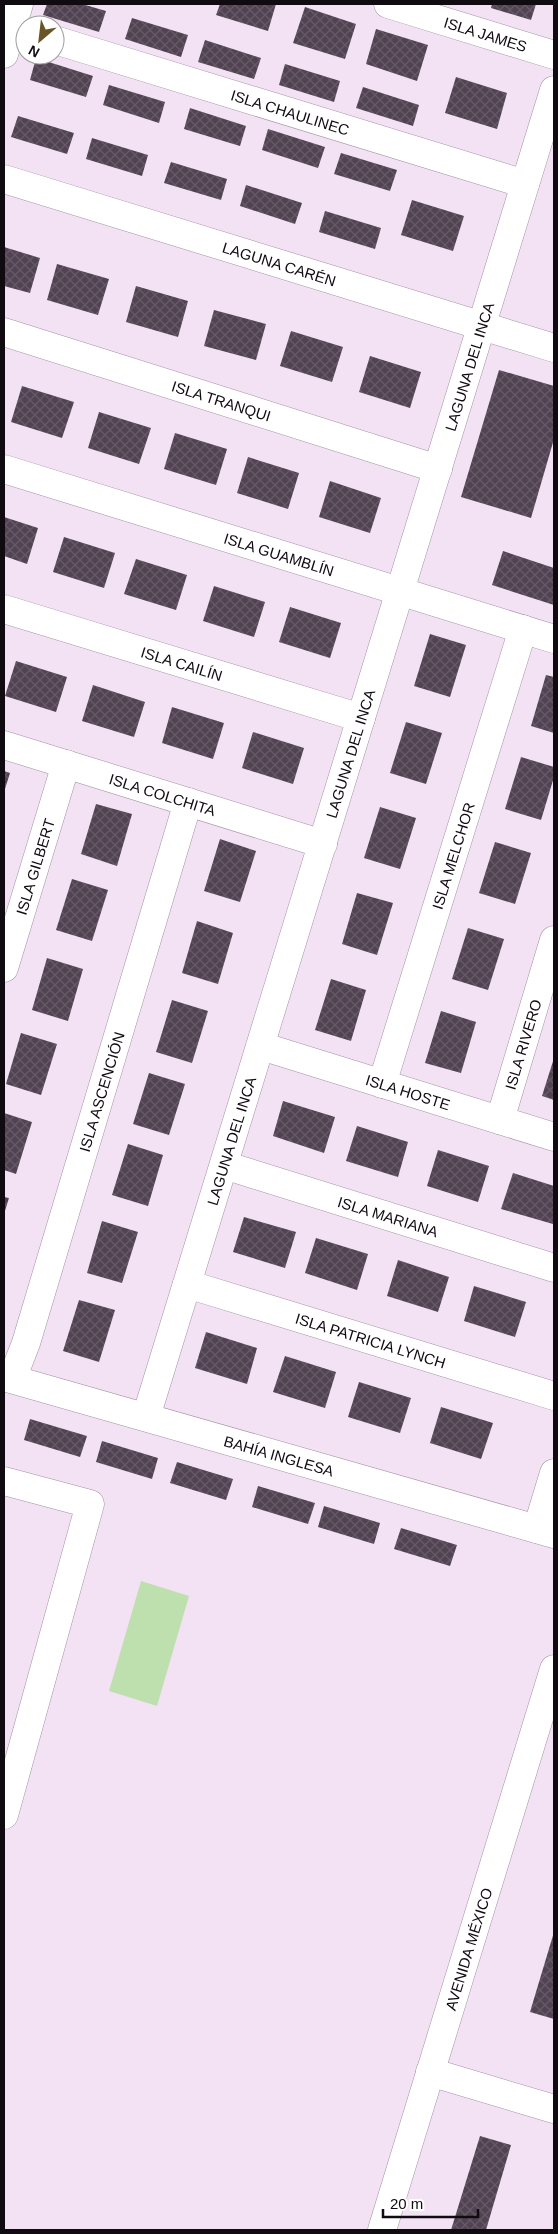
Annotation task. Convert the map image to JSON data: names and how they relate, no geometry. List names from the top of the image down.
{
  "streets": {
    "street": [
      "ISLA JAMES",
      "ISLA CHAULINEC",
      "LAGUNA CARÉN",
      "LAGUNA DEL INCA",
      "ISLA TRANQUI",
      "ISLA GUAMBLÍN",
      "ISLA CAILÍN",
      "ISLA COLCHITA",
      "ISLA MELCHOR",
      "ISLA GILBERT",
      "ISLA RIVERO",
      "ISLA ASCENCIÓN",
      "ISLA HOSTE",
      "ISLA MARIANA",
      "ISLA PATRICIA LYNCH",
      "BAHÍA INGLESA",
      "AVENIDA MÉXICO"
    ]
  },
  "crossings": [
    ["ISLA CHAULINEC", "LAGUNA DEL INCA"],
    ["LAGUNA CARÉN", "LAGUNA DEL INCA"],
    ["LAGUNA DEL INCA", "ISLA TRANQUI"],
    ["LAGUNA DEL INCA", "ISLA GUAMBLÍN"],
    ["LAGUNA DEL INCA", "ISLA CAILÍN"],
    ["LAGUNA DEL INCA", "ISLA COLCHITA"],
    ["LAGUNA DEL INCA", "ISLA HOSTE"],
    ["LAGUNA DEL INCA", "ISLA MARIANA"],
    ["LAGUNA DEL INCA", "ISLA PATRICIA LYNCH"],
    ["LAGUNA DEL INCA", "BAHÍA INGLESA"],
    ["ISLA GUAMBLÍN", "ISLA MELCHOR"],
    ["ISLA COLCHITA", "ISLA GILBERT"],
    ["ISLA COLCHITA", "ISLA ASCENCIÓN"],
    ["ISLA MELCHOR", "ISLA HOSTE"],
    ["ISLA RIVERO", "ISLA HOSTE"],
    ["ISLA ASCENCIÓN", "BAHÍA INGLESA"]
  ],
  "scale_bar": "20 m",
  "north": "bottom left"
}
